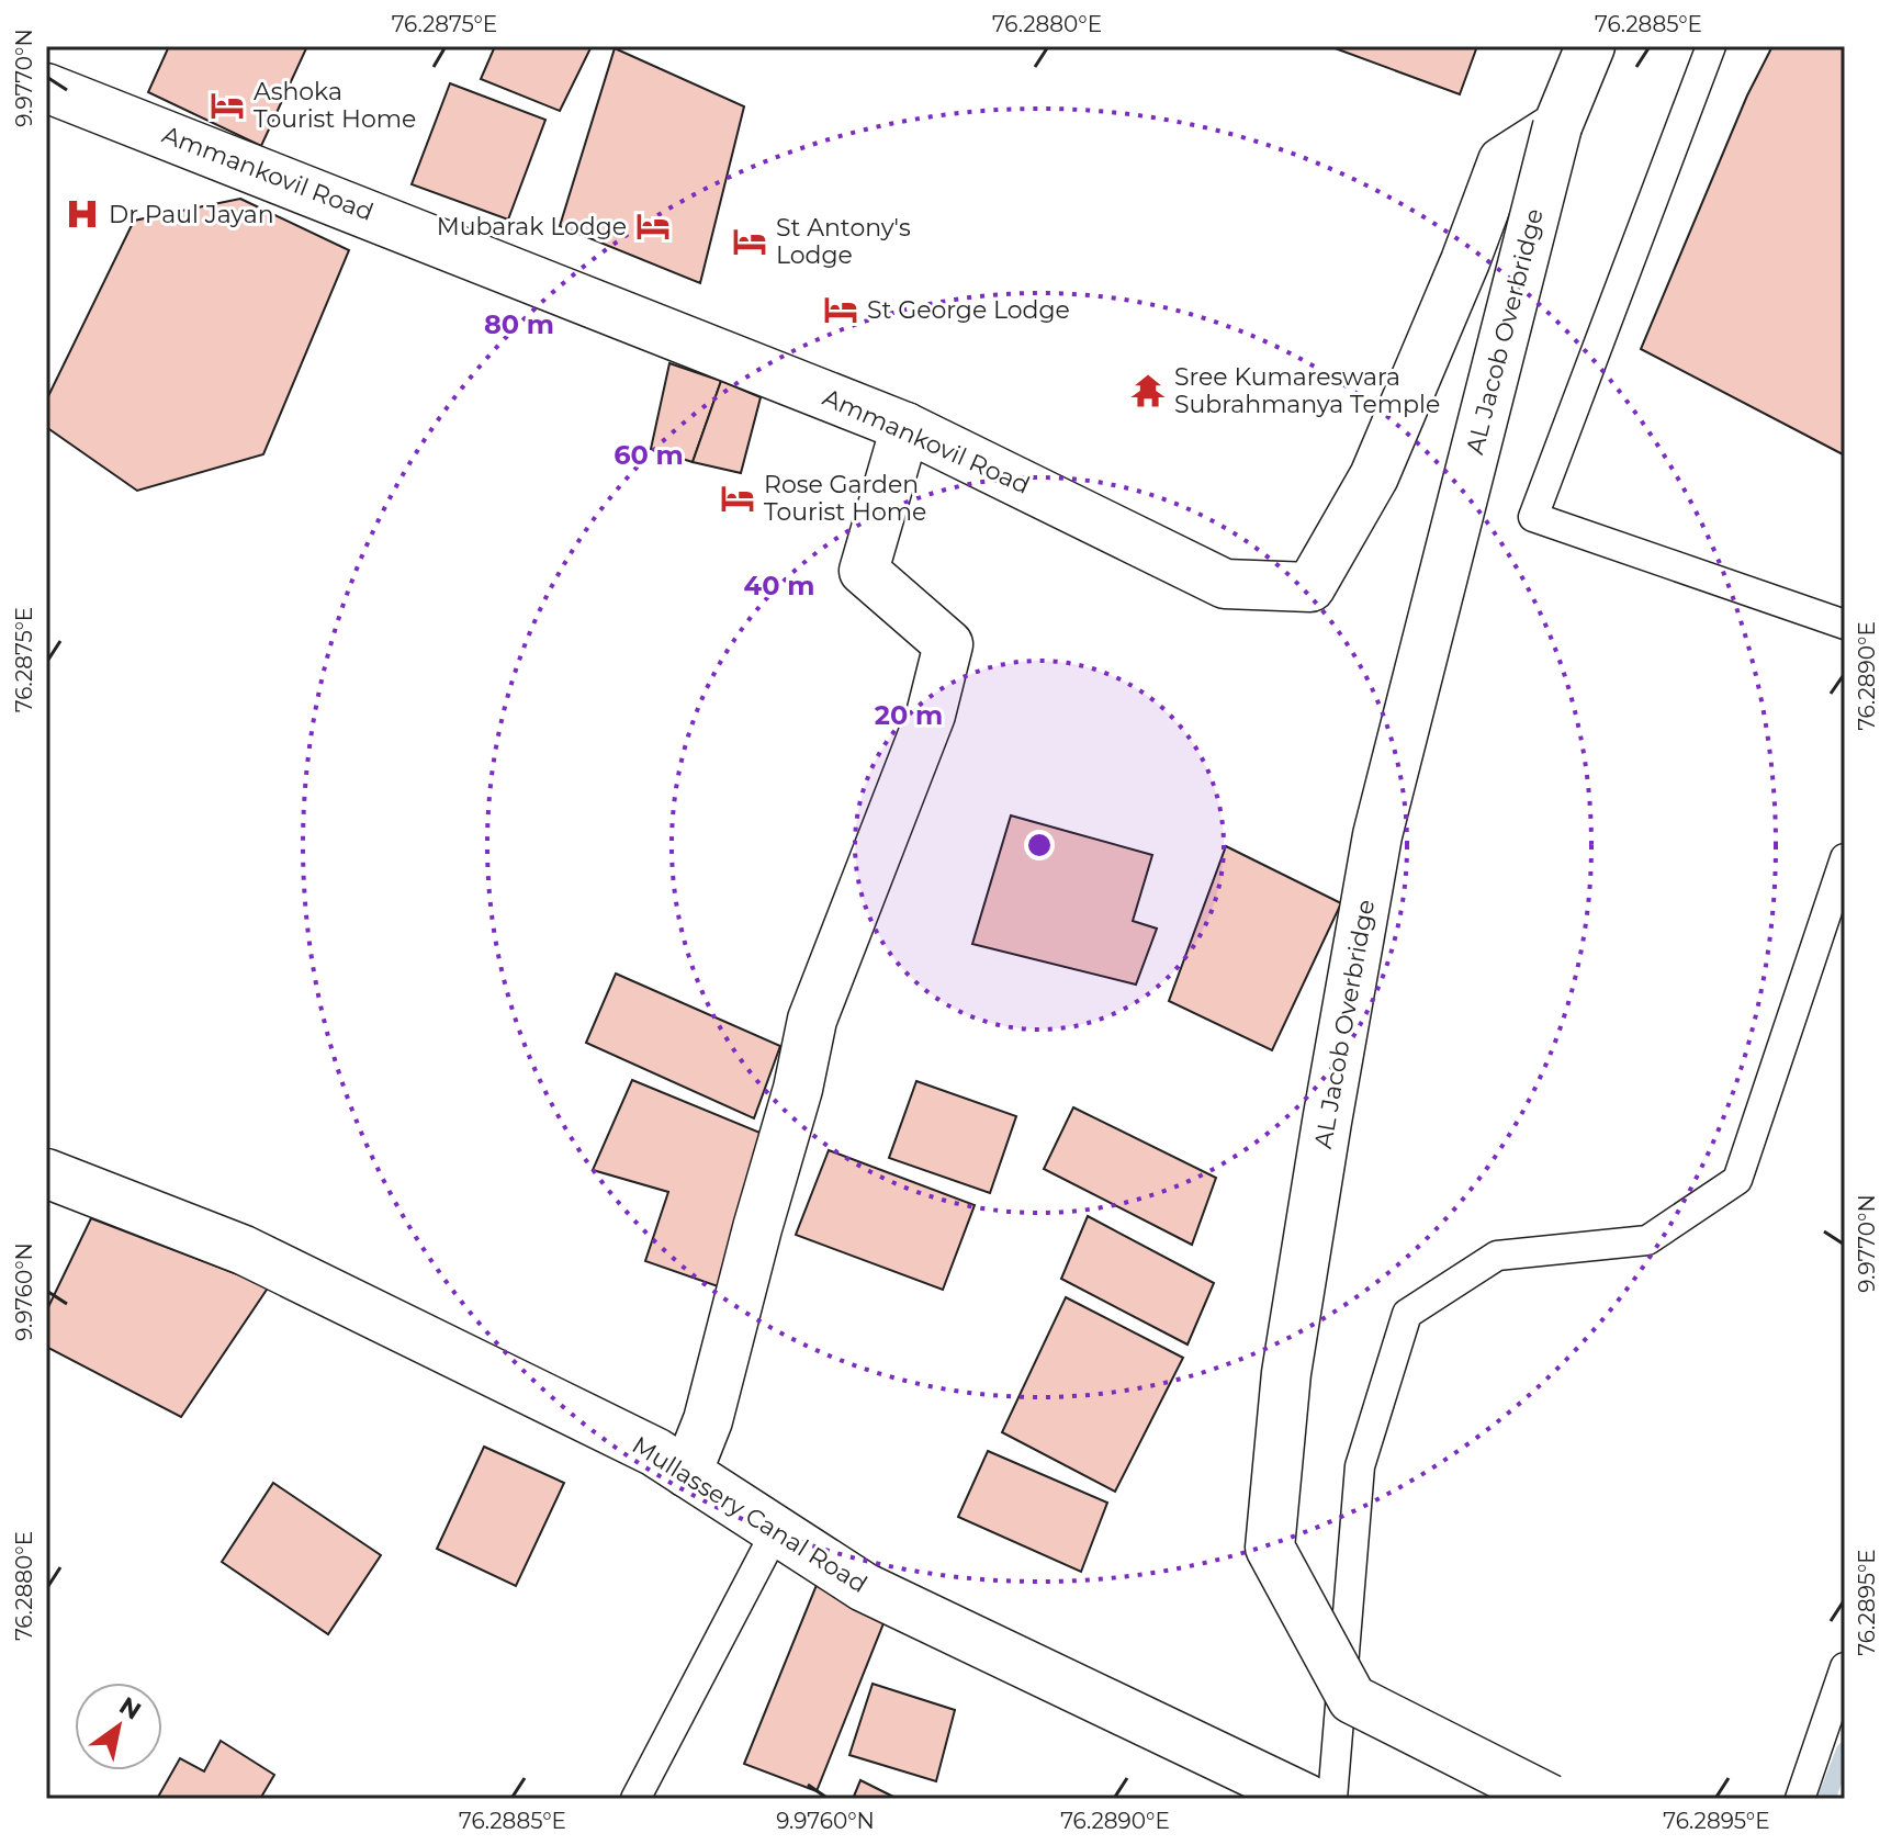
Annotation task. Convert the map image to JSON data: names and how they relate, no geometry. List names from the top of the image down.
{
  "streets": {
    "street": ["Ammankovil Road", "AL Jacob Overbridge", "Mullassery Canal Road"]
  },
  "crossings": [
    ["Ammankovil Road", "AL Jacob Overbridge"]
  ],
  "places": {
    "hotel": [
      "Ashoka Tourist Home",
      "Mubarak Lodge",
      "St Antony's Lodge",
      "St George Lodge",
      "Rose Garden Tourist Home"
    ],
    "hospital": ["Dr Paul Jayan"],
    "temple": ["Sree Kumareswara Subrahmanya Temple"]
  },
  "north": "top right",
  "coordinates": [
    "76.2875°E",
    "76.2880°E",
    "76.2885°E",
    "9.9770°N",
    "76.2890°E",
    "9.9760°N",
    "76.2895°E"
  ],
  "rings": [
    "80 m",
    "60 m",
    "40 m",
    "20 m"
  ]
}
